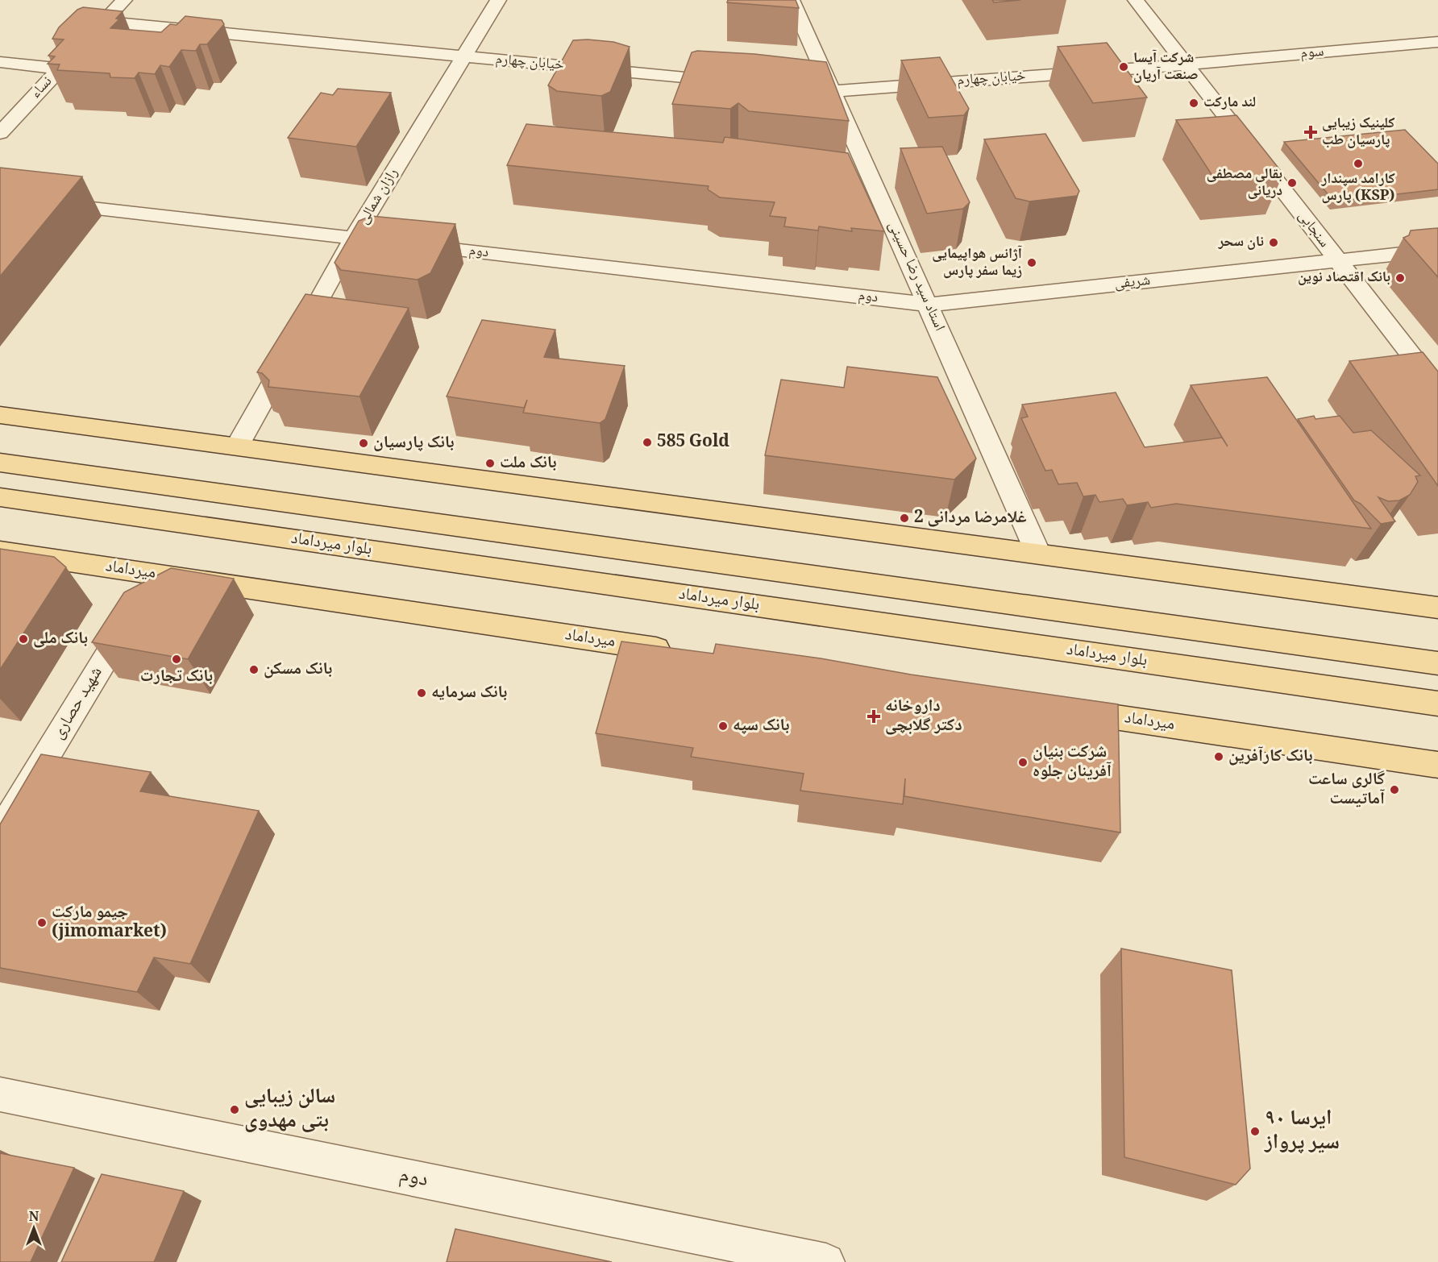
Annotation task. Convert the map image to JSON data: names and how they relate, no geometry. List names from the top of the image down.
{
  "streets": {
    "main road": ["بلوار میرداماد", "میرداماد"],
    "street": [
      "سوم",
      "خیابان چهارم",
      "نساء",
      "رازان شمالی",
      "سنجابی",
      "دوم",
      "استاد سید رضا حسینی",
      "شریفی",
      "شهید حصاری"
    ]
  },
  "crossings": [
    ["سوم", "خیابان چهارم"],
    ["سوم", "سنجابی"],
    ["خیابان چهارم", "نساء"],
    ["خیابان چهارم", "رازان شمالی"],
    ["خیابان چهارم", "سنجابی"],
    ["خیابان چهارم", "استاد سید رضا حسینی"],
    ["رازان شمالی", "دوم"],
    ["سنجابی", "شریفی"],
    ["دوم", "استاد سید رضا حسینی"],
    ["دوم", "شریفی"],
    ["استاد سید رضا حسینی", "شریفی"],
    ["میرداماد", "شهید حصاری"]
  ],
  "places": {
    "other": [
      "شرکت آیسا صنعت آریان",
      "لند مارکت",
      "کارامد سپندار پارس (KSP)",
      "بقالی مصطفی دریانی",
      "نان سحر",
      "آژانس هواپیمایی زیما سفر پارس",
      "بانک اقتصاد نوین",
      "585 Gold",
      "بانک پارسیان",
      "بانک ملت",
      "غلامرضا مردانی 2",
      "بانک ملی",
      "بانک تجارت",
      "بانک مسکن",
      "بانک سرمایه",
      "بانک سپه",
      "بانک کارآفرین",
      "شرکت بنیان آفرینان جلوه",
      "گالری ساعت آماتیست",
      "جیمو مارکت (jimomarket)",
      "سالن زیبایی بتی مهدوی",
      "ایرسا ۹۰ سیر پرواز"
    ],
    "health": ["کلینیک زیبایی پارسیان طب", "داروخانه دکتر گلابچی"]
  },
  "north": "top"
}
